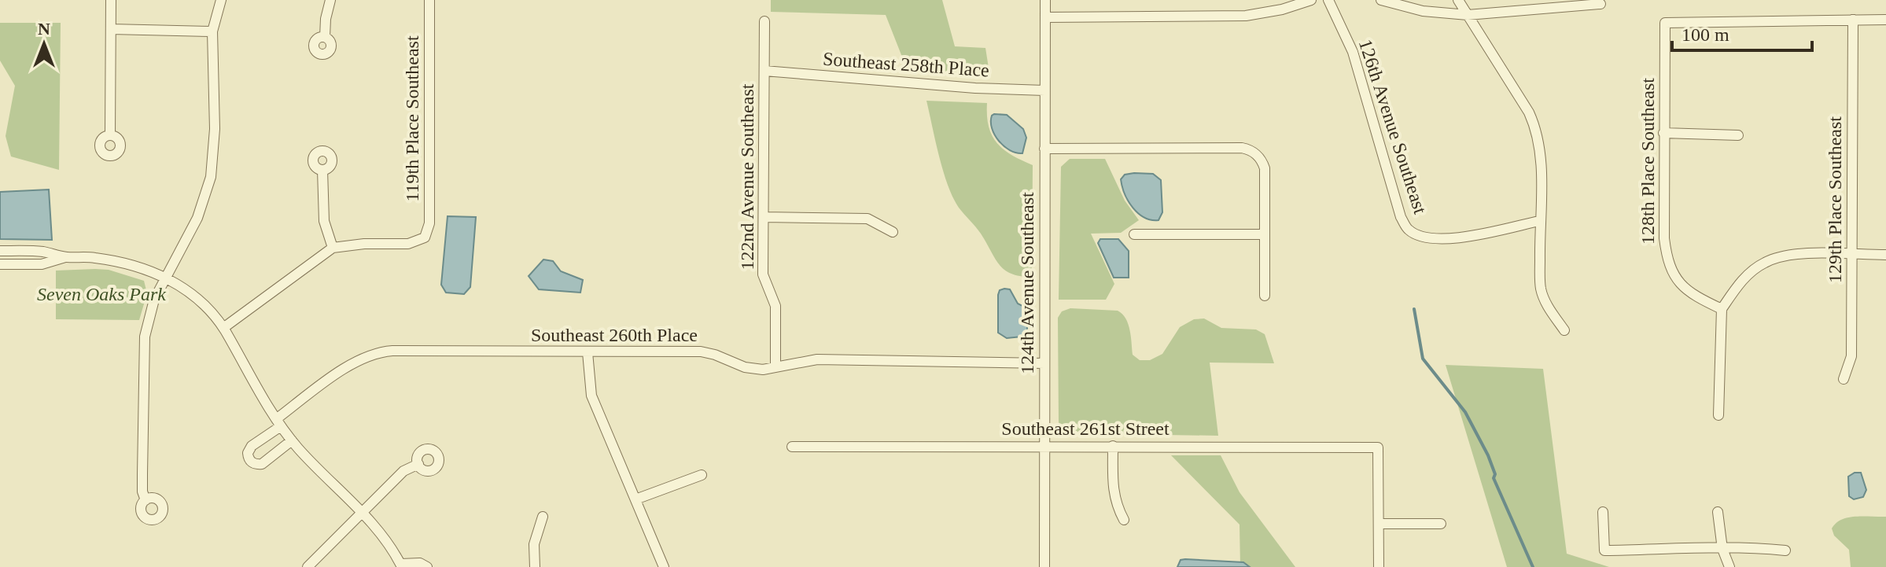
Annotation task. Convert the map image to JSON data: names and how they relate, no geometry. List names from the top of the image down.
{
  "streets": {
    "street": [
      "Southeast 258th Place",
      "119th Place Southeast",
      "126th Avenue Southeast",
      "128th Place Southeast",
      "122nd Avenue Southeast",
      "129th Place Southeast",
      "124th Avenue Southeast",
      "Southeast 260th Place",
      "Southeast 261st Street"
    ]
  },
  "crossings": [
    ["Southeast 258th Place", "122nd Avenue Southeast"],
    ["Southeast 258th Place", "124th Avenue Southeast"],
    ["128th Place Southeast", "129th Place Southeast"],
    ["122nd Avenue Southeast", "Southeast 260th Place"],
    ["124th Avenue Southeast", "Southeast 260th Place"],
    ["124th Avenue Southeast", "Southeast 261st Street"]
  ],
  "parks": ["Seven Oaks Park"],
  "scale_bar": "100 m",
  "north": "top"
}
